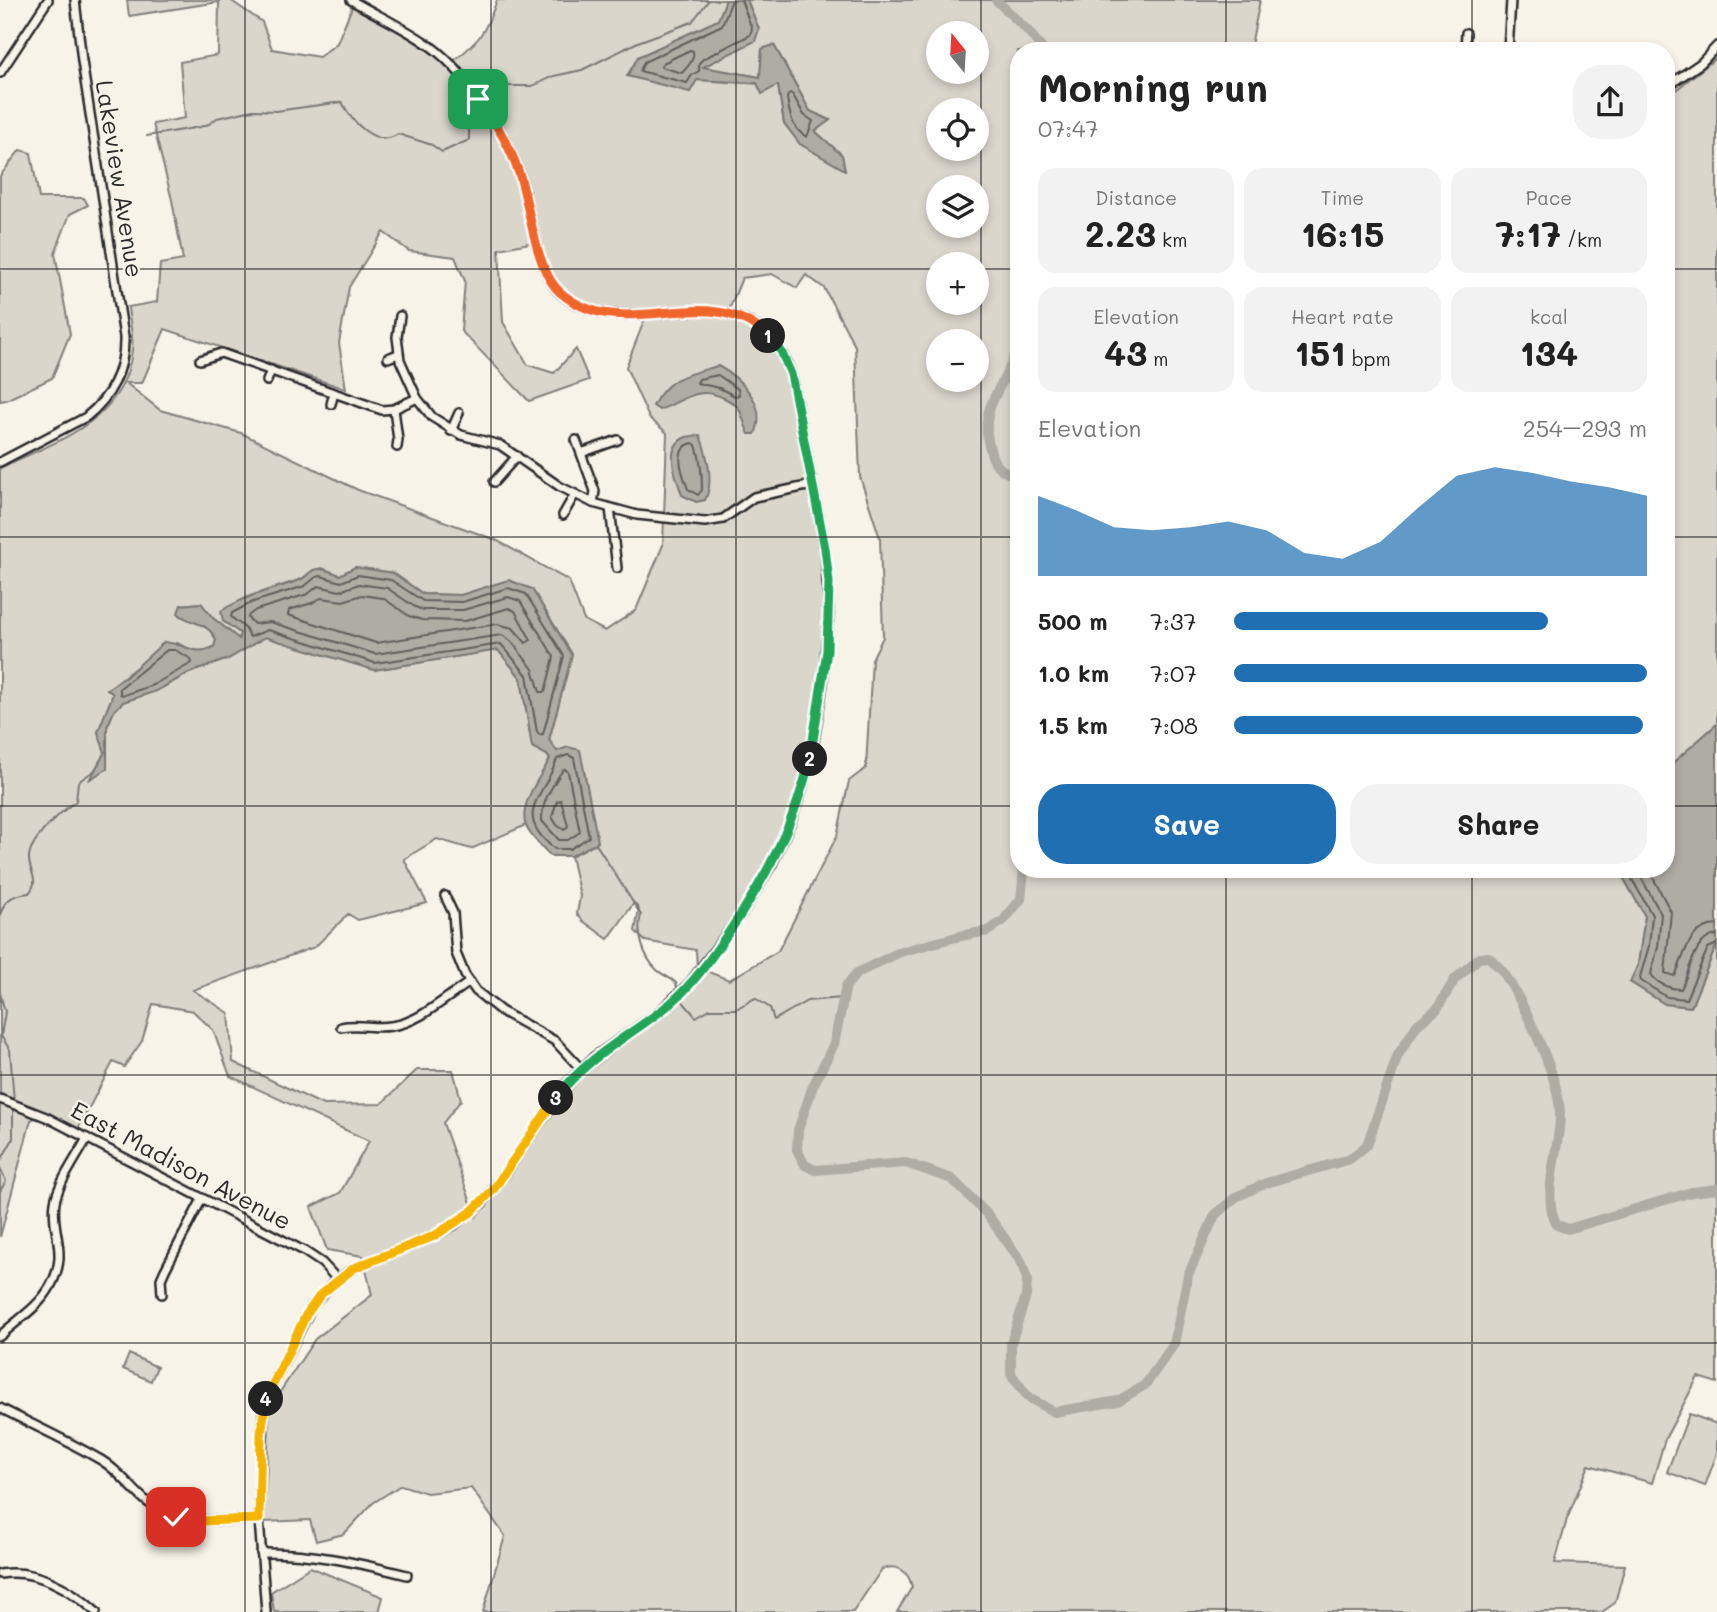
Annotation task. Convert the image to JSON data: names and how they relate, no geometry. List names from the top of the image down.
{
  "streets": {
    "street": ["Lakeview Avenue", "East Madison Avenue"]
  },
  "north": "top",
  "page": {
    "map_buttons": ["+", "−"],
    "heading": ["Morning run", "07:47"],
    "stats": [
      ["Distance", "2.23 km"],
      ["Time", "16:15"],
      ["Pace", "7:17 /km"],
      ["Elevation", "43 m"],
      ["Heart rate", "151 bpm"],
      ["kcal", "134"]
    ],
    "pins": [
      "1",
      "2",
      "3",
      "4"
    ],
    "chart": ["Elevation", "254–293 m"],
    "list": [
      {
        "name": "500 m",
        "note": "7:37"
      },
      {
        "name": "1.0 km",
        "note": "7:07"
      },
      {
        "name": "1.5 km",
        "note": "7:08"
      }
    ],
    "buttons": ["Save", "Share"]
  }
}
